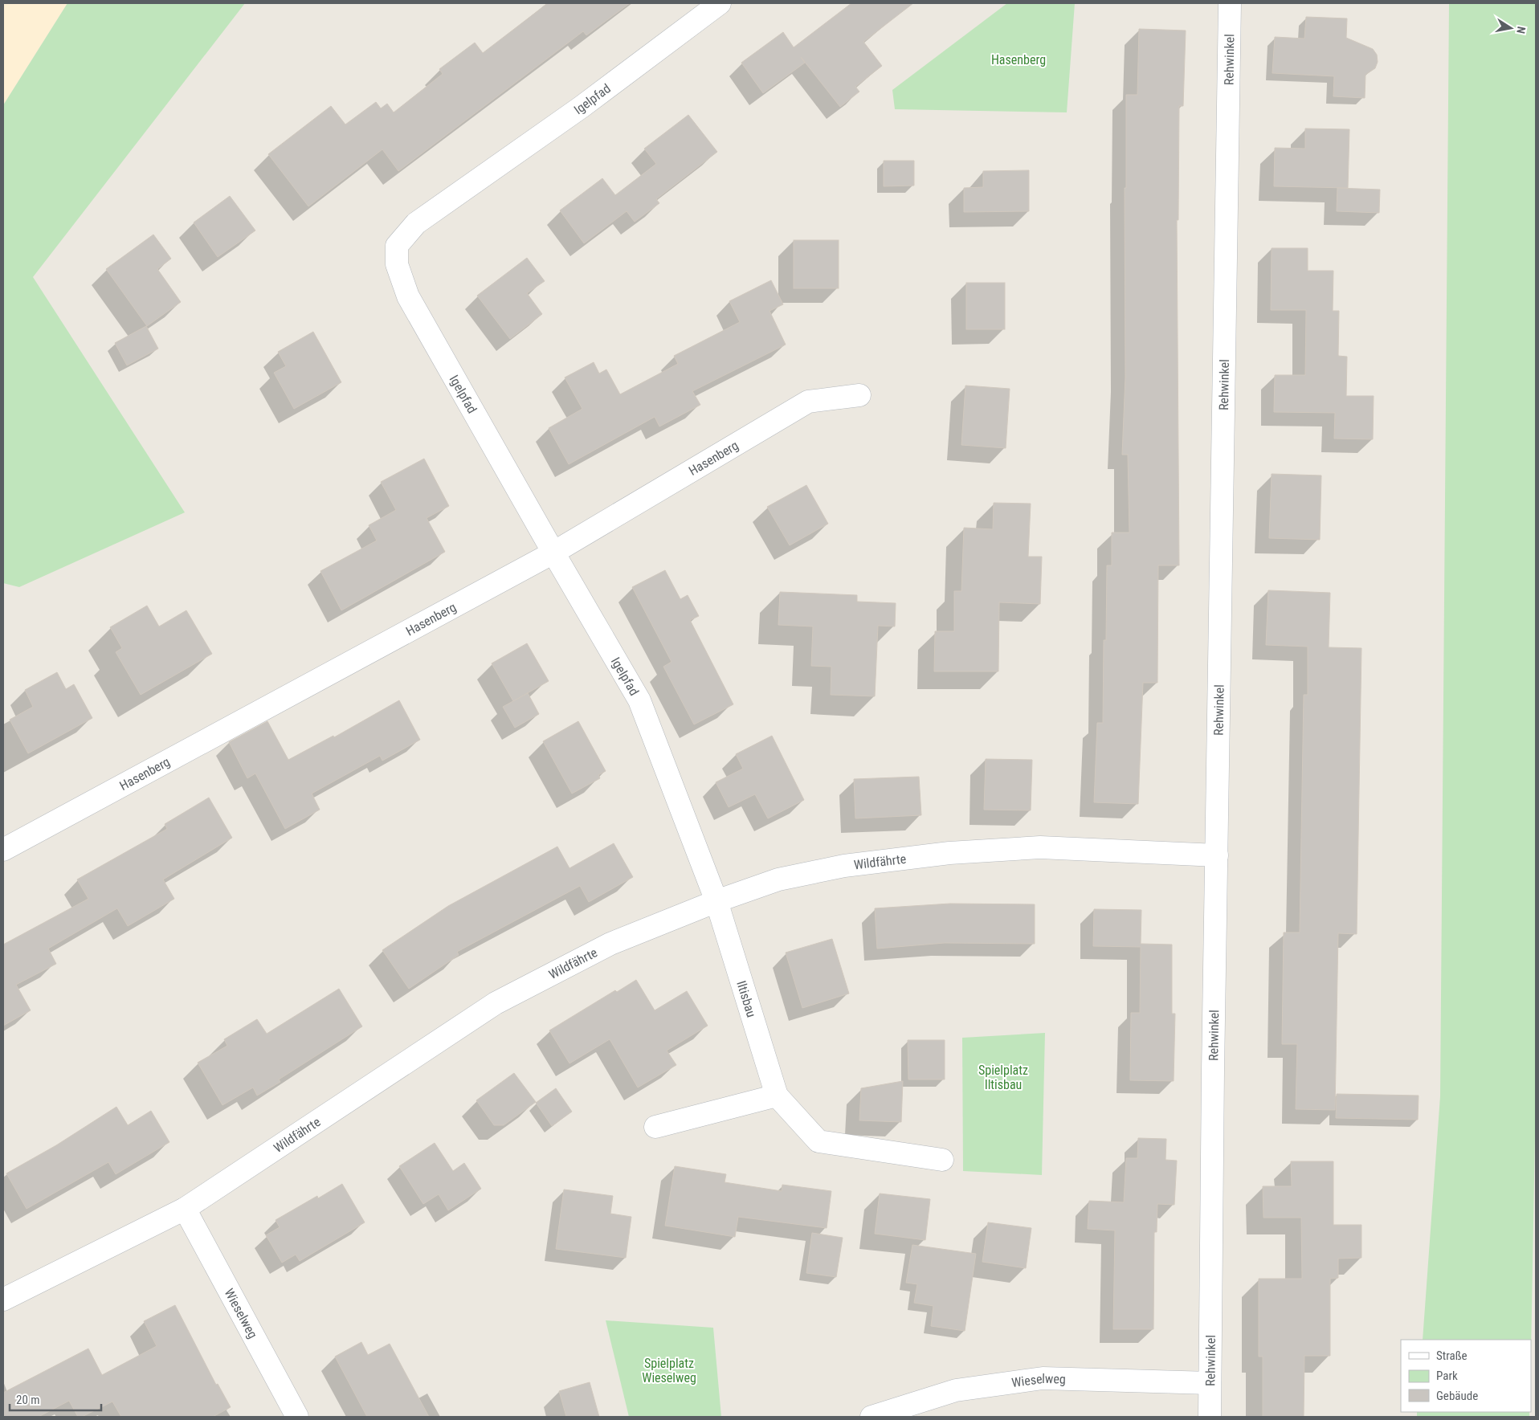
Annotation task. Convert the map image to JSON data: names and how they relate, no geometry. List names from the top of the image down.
{
  "streets": {
    "street": [
      "Rehwinkel",
      "Igelpfad",
      "Hasenberg",
      "Wildfährte",
      "Iltisbau",
      "Wieselweg"
    ]
  },
  "crossings": [
    ["Rehwinkel", "Wildfährte"],
    ["Rehwinkel", "Wieselweg"],
    ["Igelpfad", "Hasenberg"],
    ["Igelpfad", "Wildfährte"],
    ["Igelpfad", "Iltisbau"],
    ["Wildfährte", "Iltisbau"],
    ["Wildfährte", "Wieselweg"]
  ],
  "parks": ["Hasenberg", "Spielplatz Iltisbau", "Spielplatz Wieselweg"],
  "legend": ["Straße", "Park", "Gebäude"],
  "scale_bar": "20 m",
  "north": "right"
}
